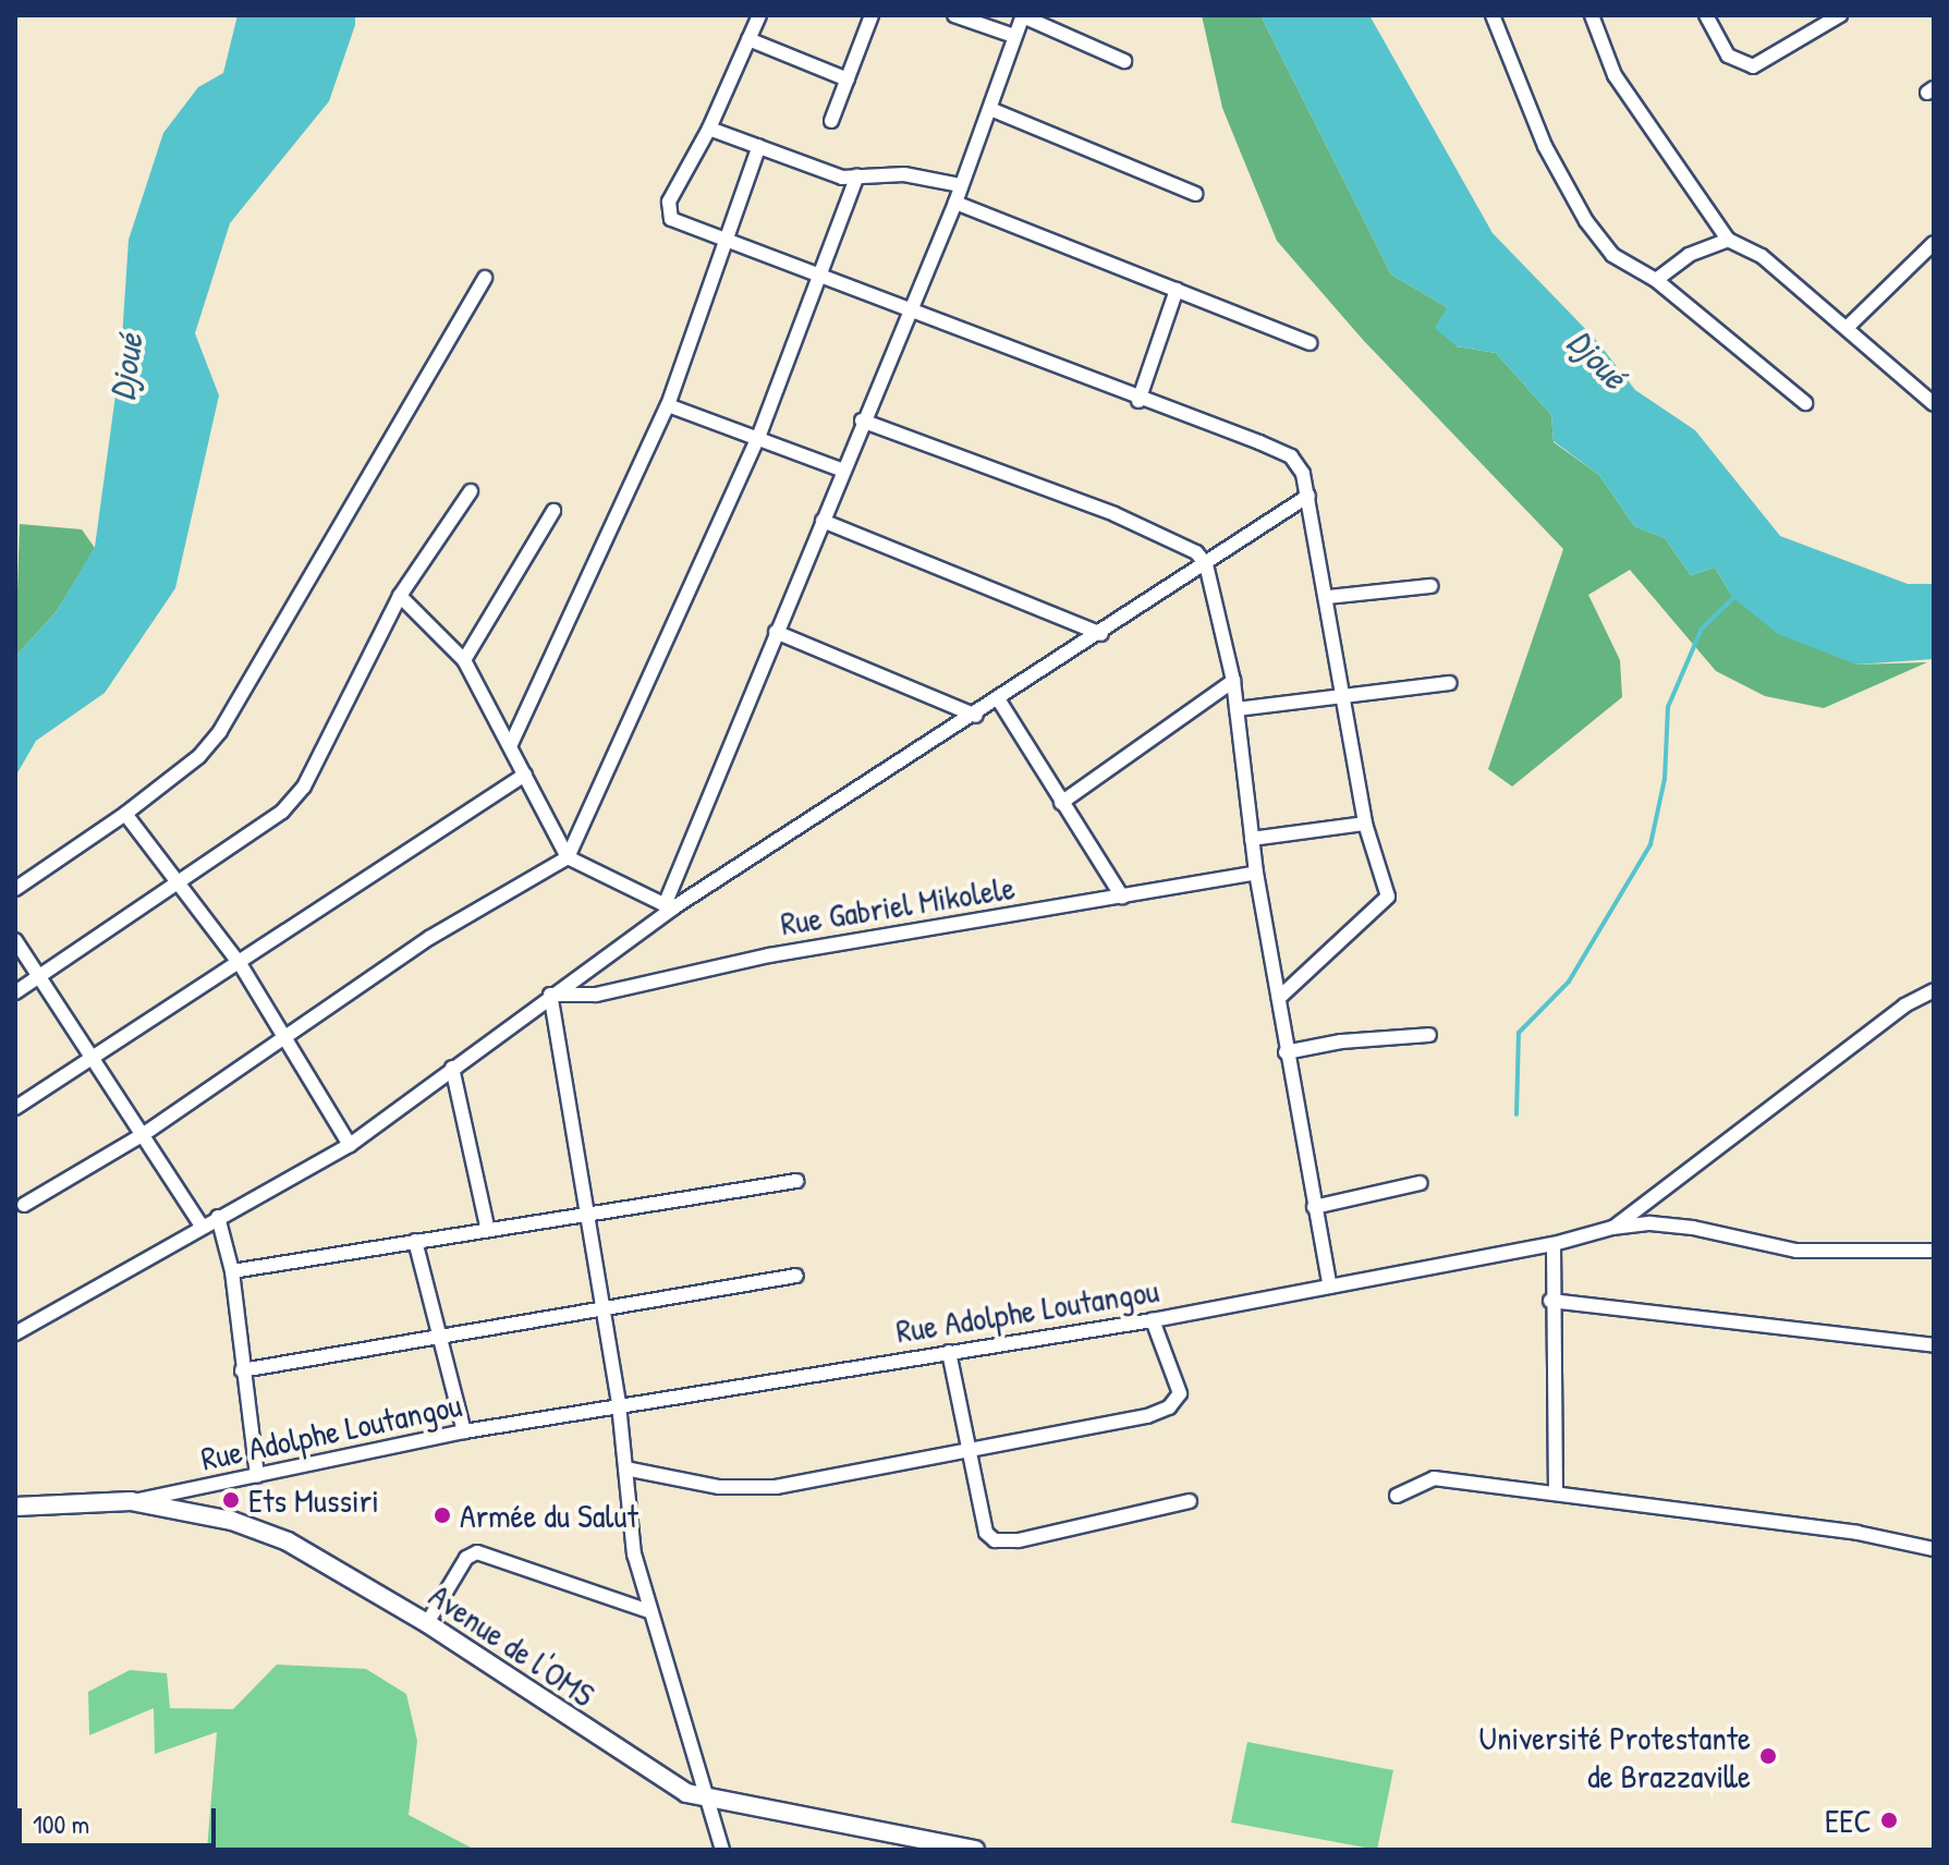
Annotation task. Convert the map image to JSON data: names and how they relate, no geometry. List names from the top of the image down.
{
  "streets": {
    "street": ["Rue Gabriel Mikolele", "Rue Adolphe Loutangou", "Avenue de l'OMS"]
  },
  "crossings": [
    ["Rue Adolphe Loutangou", "Avenue de l'OMS"]
  ],
  "water": ["Djoué"],
  "places": [
    "Ets Mussiri",
    "Armée du Salut",
    "Université Protestante de Brazzaville",
    "EEC"
  ],
  "scale_bar": "100 m"
}
